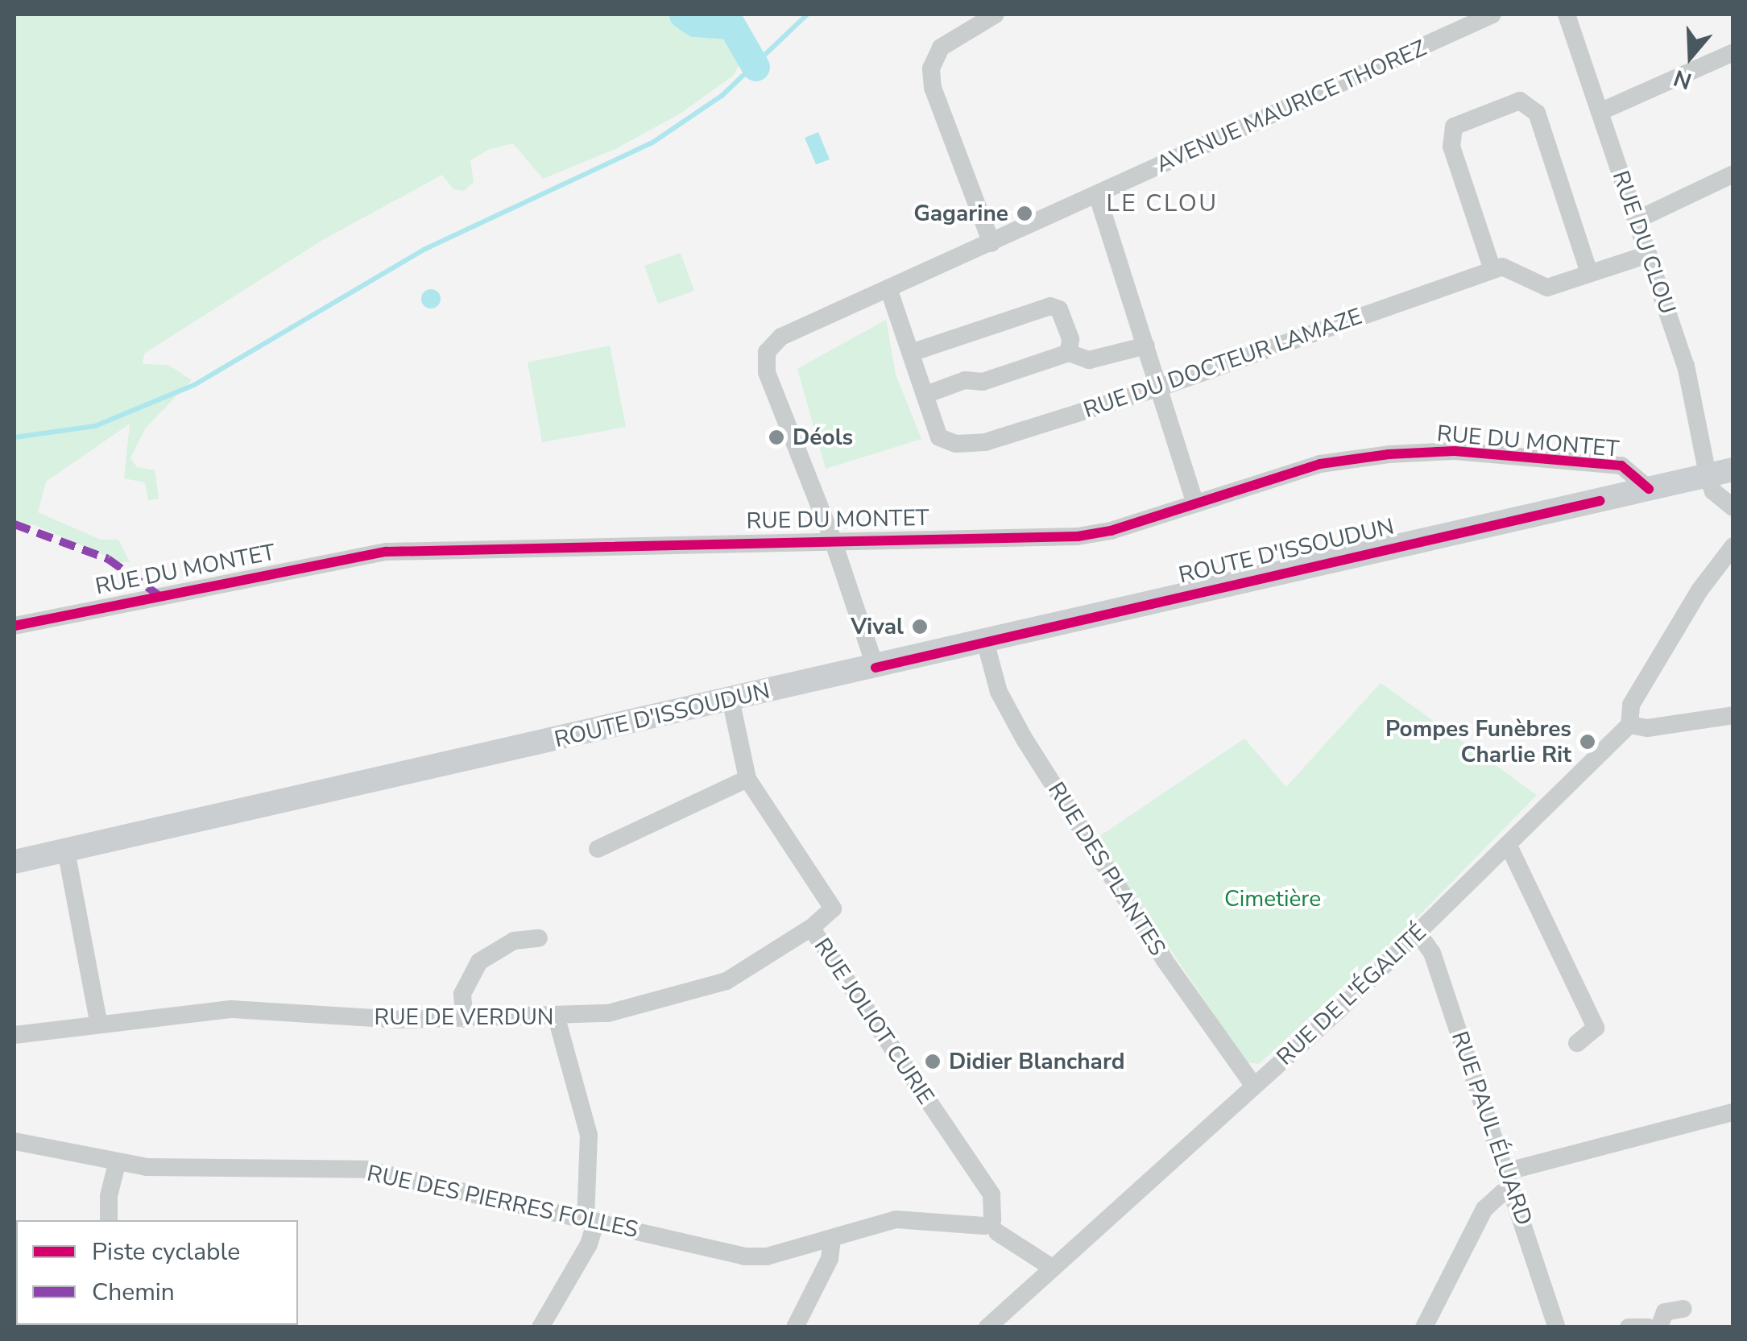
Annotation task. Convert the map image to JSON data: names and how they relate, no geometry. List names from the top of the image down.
{
  "streets": {
    "main road": ["ROUTE D'ISSOUDUN"],
    "street": [
      "AVENUE MAURICE THOREZ",
      "RUE DU CLOU",
      "RUE DU DOCTEUR LAMAZE",
      "RUE DU MONTET",
      "RUE DES PLANTES",
      "RUE DE L'ÉGALITÉ",
      "RUE DE VERDUN",
      "RUE JOLIOT CURIE",
      "RUE PAUL ÉLUARD",
      "RUE DES PIERRES FOLLES"
    ]
  },
  "crossings": [
    ["AVENUE MAURICE THOREZ", "RUE DU DOCTEUR LAMAZE"],
    ["AVENUE MAURICE THOREZ", "RUE DU MONTET"],
    ["RUE DU CLOU", "ROUTE D'ISSOUDUN"],
    ["RUE DU MONTET", "ROUTE D'ISSOUDUN"],
    ["ROUTE D'ISSOUDUN", "RUE DES PLANTES"],
    ["ROUTE D'ISSOUDUN", "RUE JOLIOT CURIE"],
    ["RUE DES PLANTES", "RUE DE L'ÉGALITÉ"],
    ["RUE DE L'ÉGALITÉ", "RUE PAUL ÉLUARD"],
    ["RUE DE L'ÉGALITÉ", "RUE DES PIERRES FOLLES"],
    ["RUE DE VERDUN", "RUE JOLIOT CURIE"],
    ["RUE JOLIOT CURIE", "RUE DES PIERRES FOLLES"]
  ],
  "districts": ["LE CLOU"],
  "parks": ["Cimetière"],
  "places": [
    "Gagarine",
    "Déols",
    "Vival",
    "Pompes Funèbres Charlie Rit",
    "Didier Blanchard"
  ],
  "legend": ["Piste cyclable", "Chemin"],
  "north": "bottom"
}
